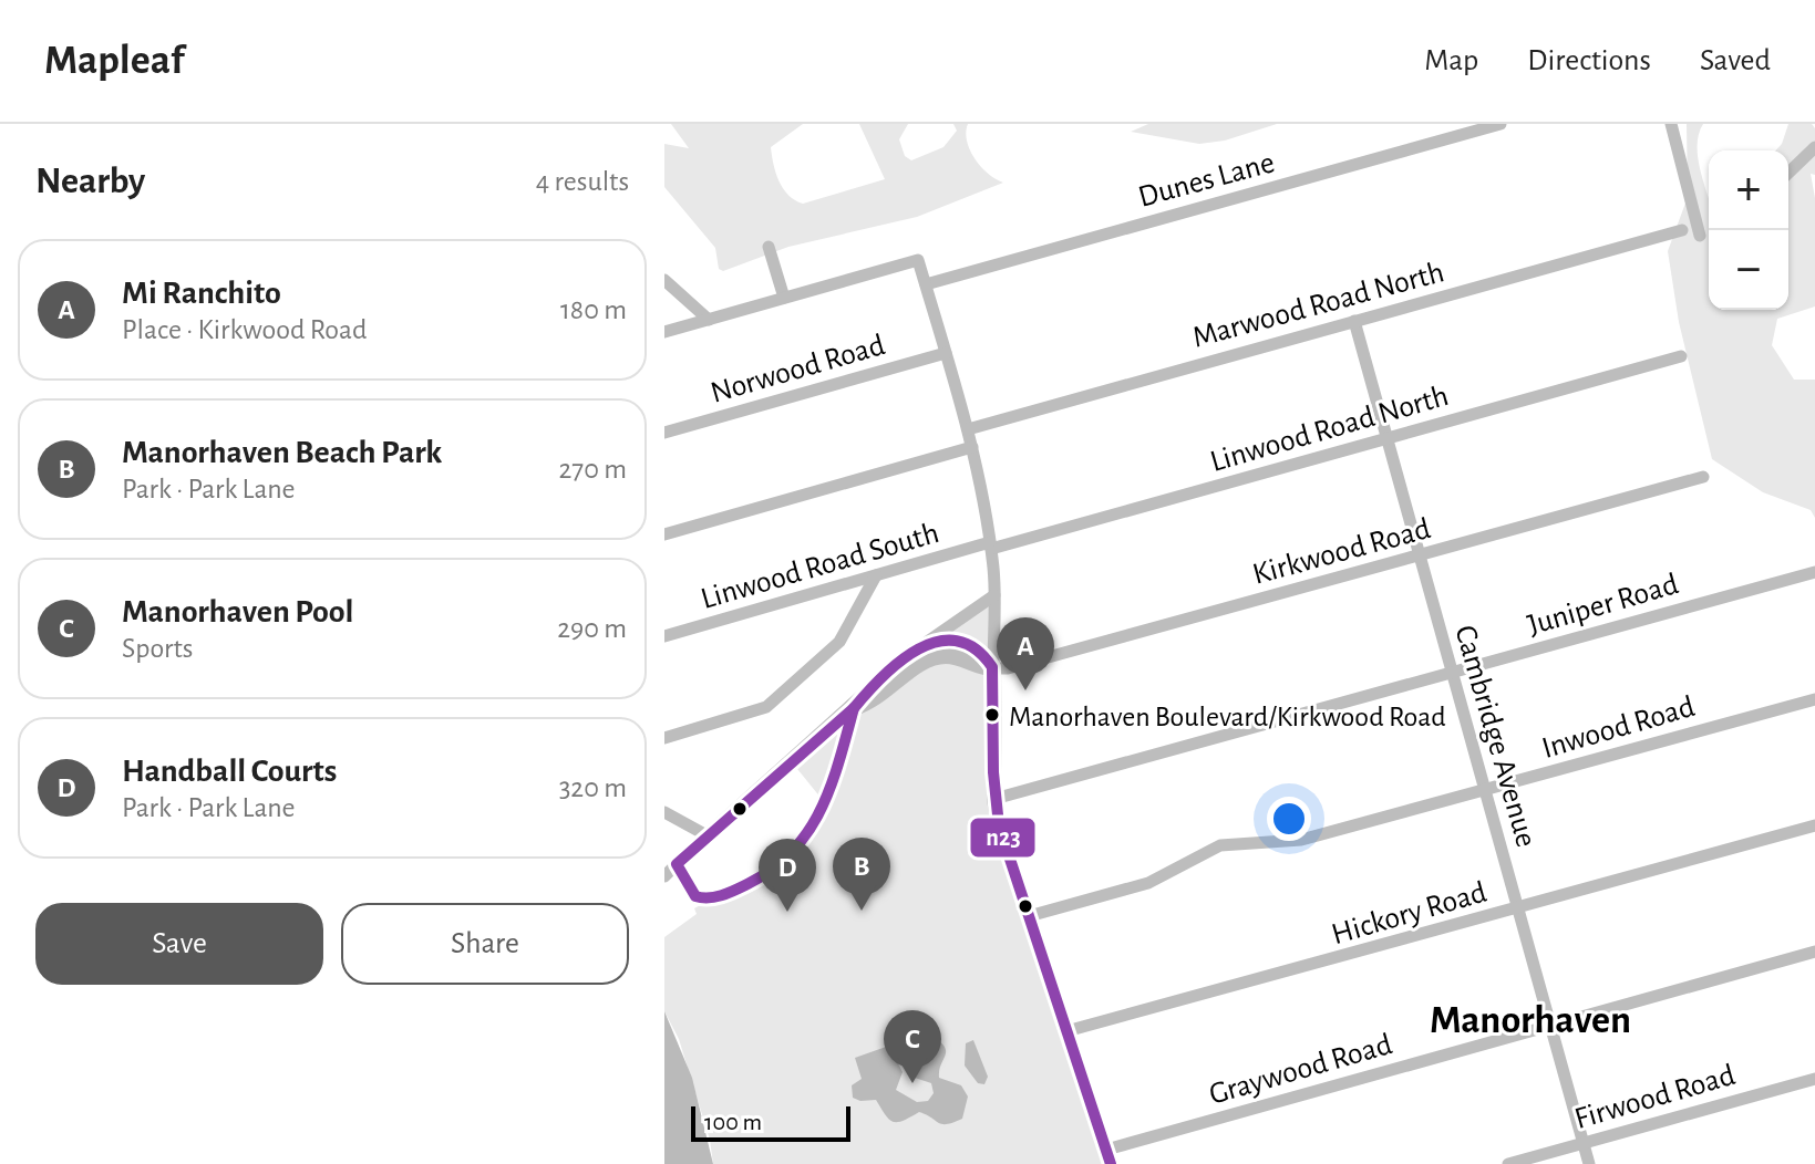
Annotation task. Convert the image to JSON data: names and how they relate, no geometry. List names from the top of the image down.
{
  "streets": {
    "street": [
      "Dunes Lane",
      "Marwood Road North",
      "Norwood Road",
      "Linwood Road North",
      "Kirkwood Road",
      "Linwood Road South",
      "Juniper Road",
      "Inwood Road",
      "Cambridge Avenue",
      "Hickory Road",
      "Graywood Road",
      "Firwood Road"
    ]
  },
  "crossings": [
    ["Marwood Road North", "Cambridge Avenue"],
    ["Linwood Road North", "Linwood Road South"],
    ["Linwood Road North", "Cambridge Avenue"],
    ["Kirkwood Road", "Cambridge Avenue"],
    ["Juniper Road", "Cambridge Avenue"],
    ["Inwood Road", "Cambridge Avenue"],
    ["Cambridge Avenue", "Hickory Road"],
    ["Cambridge Avenue", "Graywood Road"],
    ["Cambridge Avenue", "Firwood Road"]
  ],
  "districts": ["Manorhaven"],
  "places": ["Manorhaven Boulevard/Kirkwood Road"],
  "lines": ["transit line n23"],
  "scale_bar": "100 m",
  "page": {
    "header": "Mapleaf",
    "nav": ["Map", "Directions", "Saved"],
    "heading": ["Nearby", "4 results"],
    "map_buttons": ["+", "−"],
    "list": [
      {
        "mark": "A",
        "name": "Mi Ranchito",
        "note": "Place · Kirkwood Road",
        "value": "180 m"
      },
      {
        "mark": "B",
        "name": "Manorhaven Beach Park",
        "note": "Park · Park Lane",
        "value": "270 m"
      },
      {
        "mark": "C",
        "name": "Manorhaven Pool",
        "note": "Sports",
        "value": "290 m"
      },
      {
        "mark": "D",
        "name": "Handball Courts",
        "note": "Park · Park Lane",
        "value": "320 m"
      }
    ],
    "pins": [
      "A",
      "B",
      "D",
      "C"
    ],
    "buttons": ["Save", "Share"],
    "scale": "100 m"
  }
}
